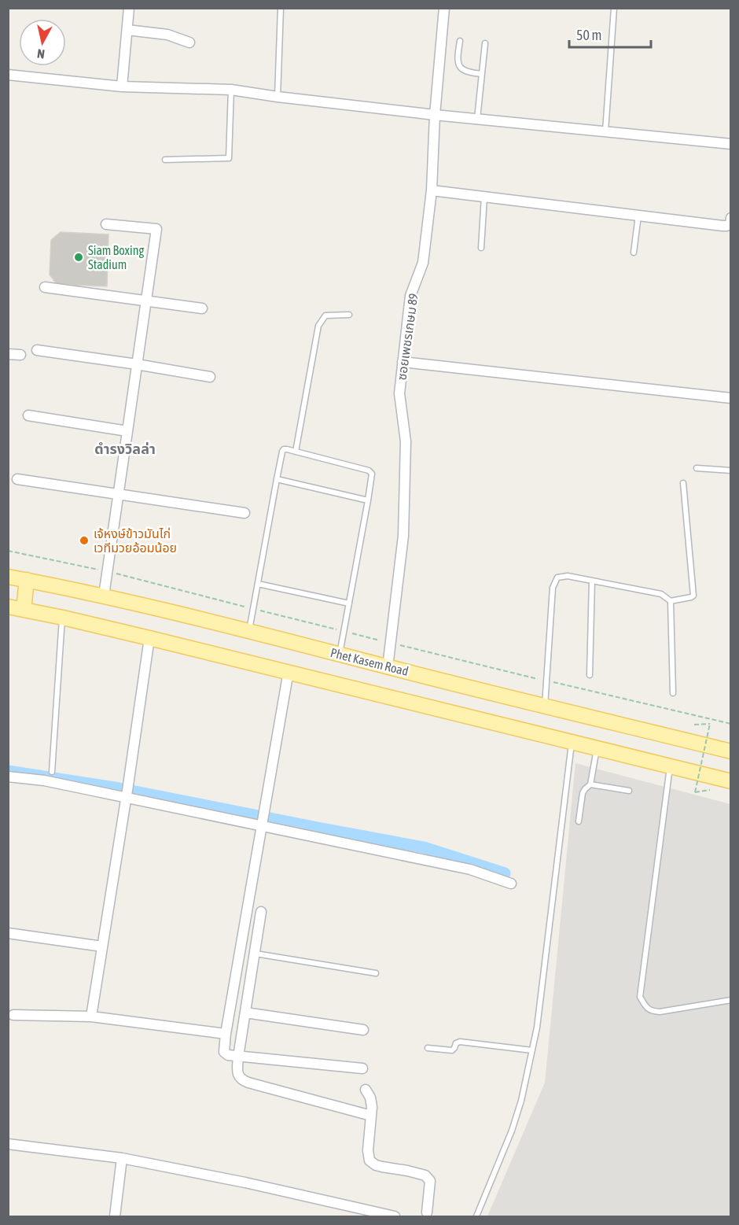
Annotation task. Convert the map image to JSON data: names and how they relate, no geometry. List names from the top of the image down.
{
  "streets": {
    "main road": ["Phet Kasem Road"],
    "street": ["ซอยเพชรเกษม 89"]
  },
  "crossings": [
    ["ซอยเพชรเกษม 89", "Phet Kasem Road"]
  ],
  "districts": ["ดำรงวิลล่า"],
  "places": ["Siam Boxing Stadium", "เจ้หงษ์ข้าวมันไก่ เวทีมวยอ้อมน้อย"],
  "scale_bar": "50 m",
  "north": "bottom"
}
